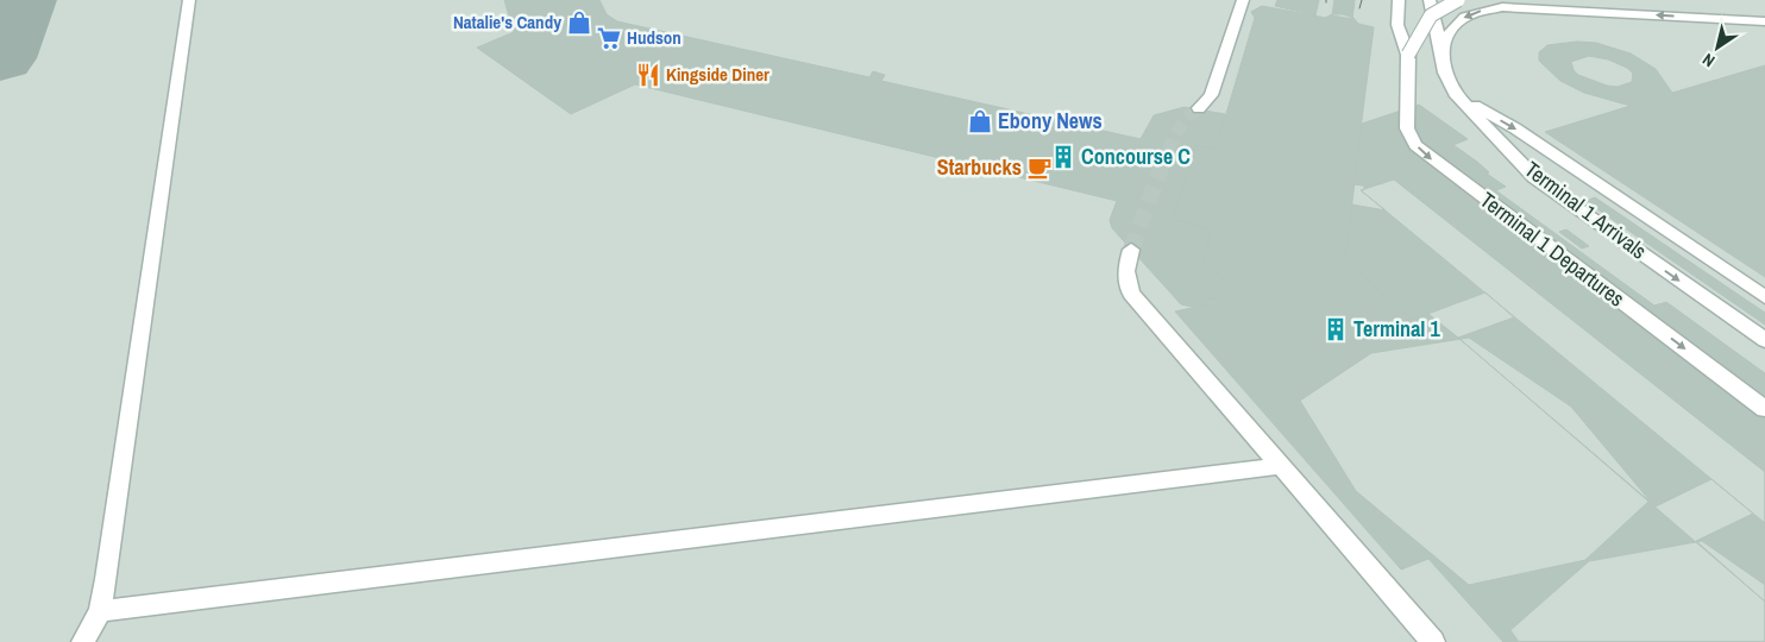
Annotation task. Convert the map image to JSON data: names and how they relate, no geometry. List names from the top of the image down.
{
  "streets": {
    "lane": ["Terminal 1 Arrivals", "Terminal 1 Departures"]
  },
  "places": {
    "shop": ["Natalie's Candy", "Ebony News"],
    "supermarket": ["Hudson"],
    "restaurant": ["Kingside Diner"],
    "building": ["Concourse C", "Terminal 1"],
    "cafe": ["Starbucks"]
  },
  "north": "bottom left"
}
